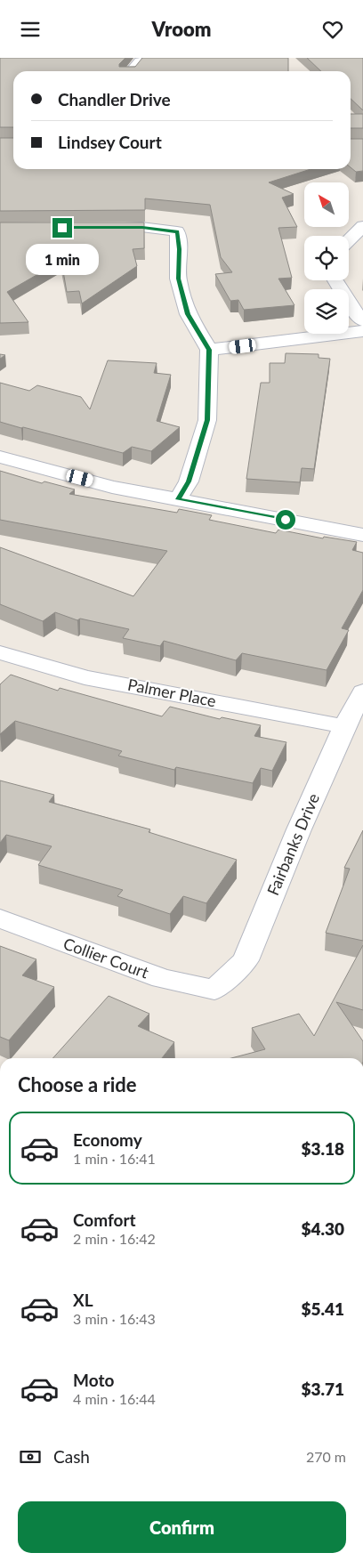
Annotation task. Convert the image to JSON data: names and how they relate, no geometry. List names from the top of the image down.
{
  "streets": {
    "street": ["Palmer Place", "Fairbanks Drive", "Collier Court"]
  },
  "crossings": [
    ["Palmer Place", "Fairbanks Drive"],
    ["Fairbanks Drive", "Collier Court"]
  ],
  "north": "top left",
  "page": {
    "header": "Vroom",
    "banner": ["Chandler Drive", "Lindsey Court"],
    "bubble": "1 min",
    "heading": "Choose a ride",
    "list": [
      {
        "name": "Economy",
        "note": "1 min · 16:41",
        "value": "$3.18"
      },
      {
        "name": "Comfort",
        "note": "2 min · 16:42",
        "value": "$4.30"
      },
      {
        "name": "XL",
        "note": "3 min · 16:43",
        "value": "$5.41"
      },
      {
        "name": "Moto",
        "note": "4 min · 16:44",
        "value": "$3.71"
      }
    ],
    "pay": ["Cash", "270 m"],
    "buttons": "Confirm"
  }
}
